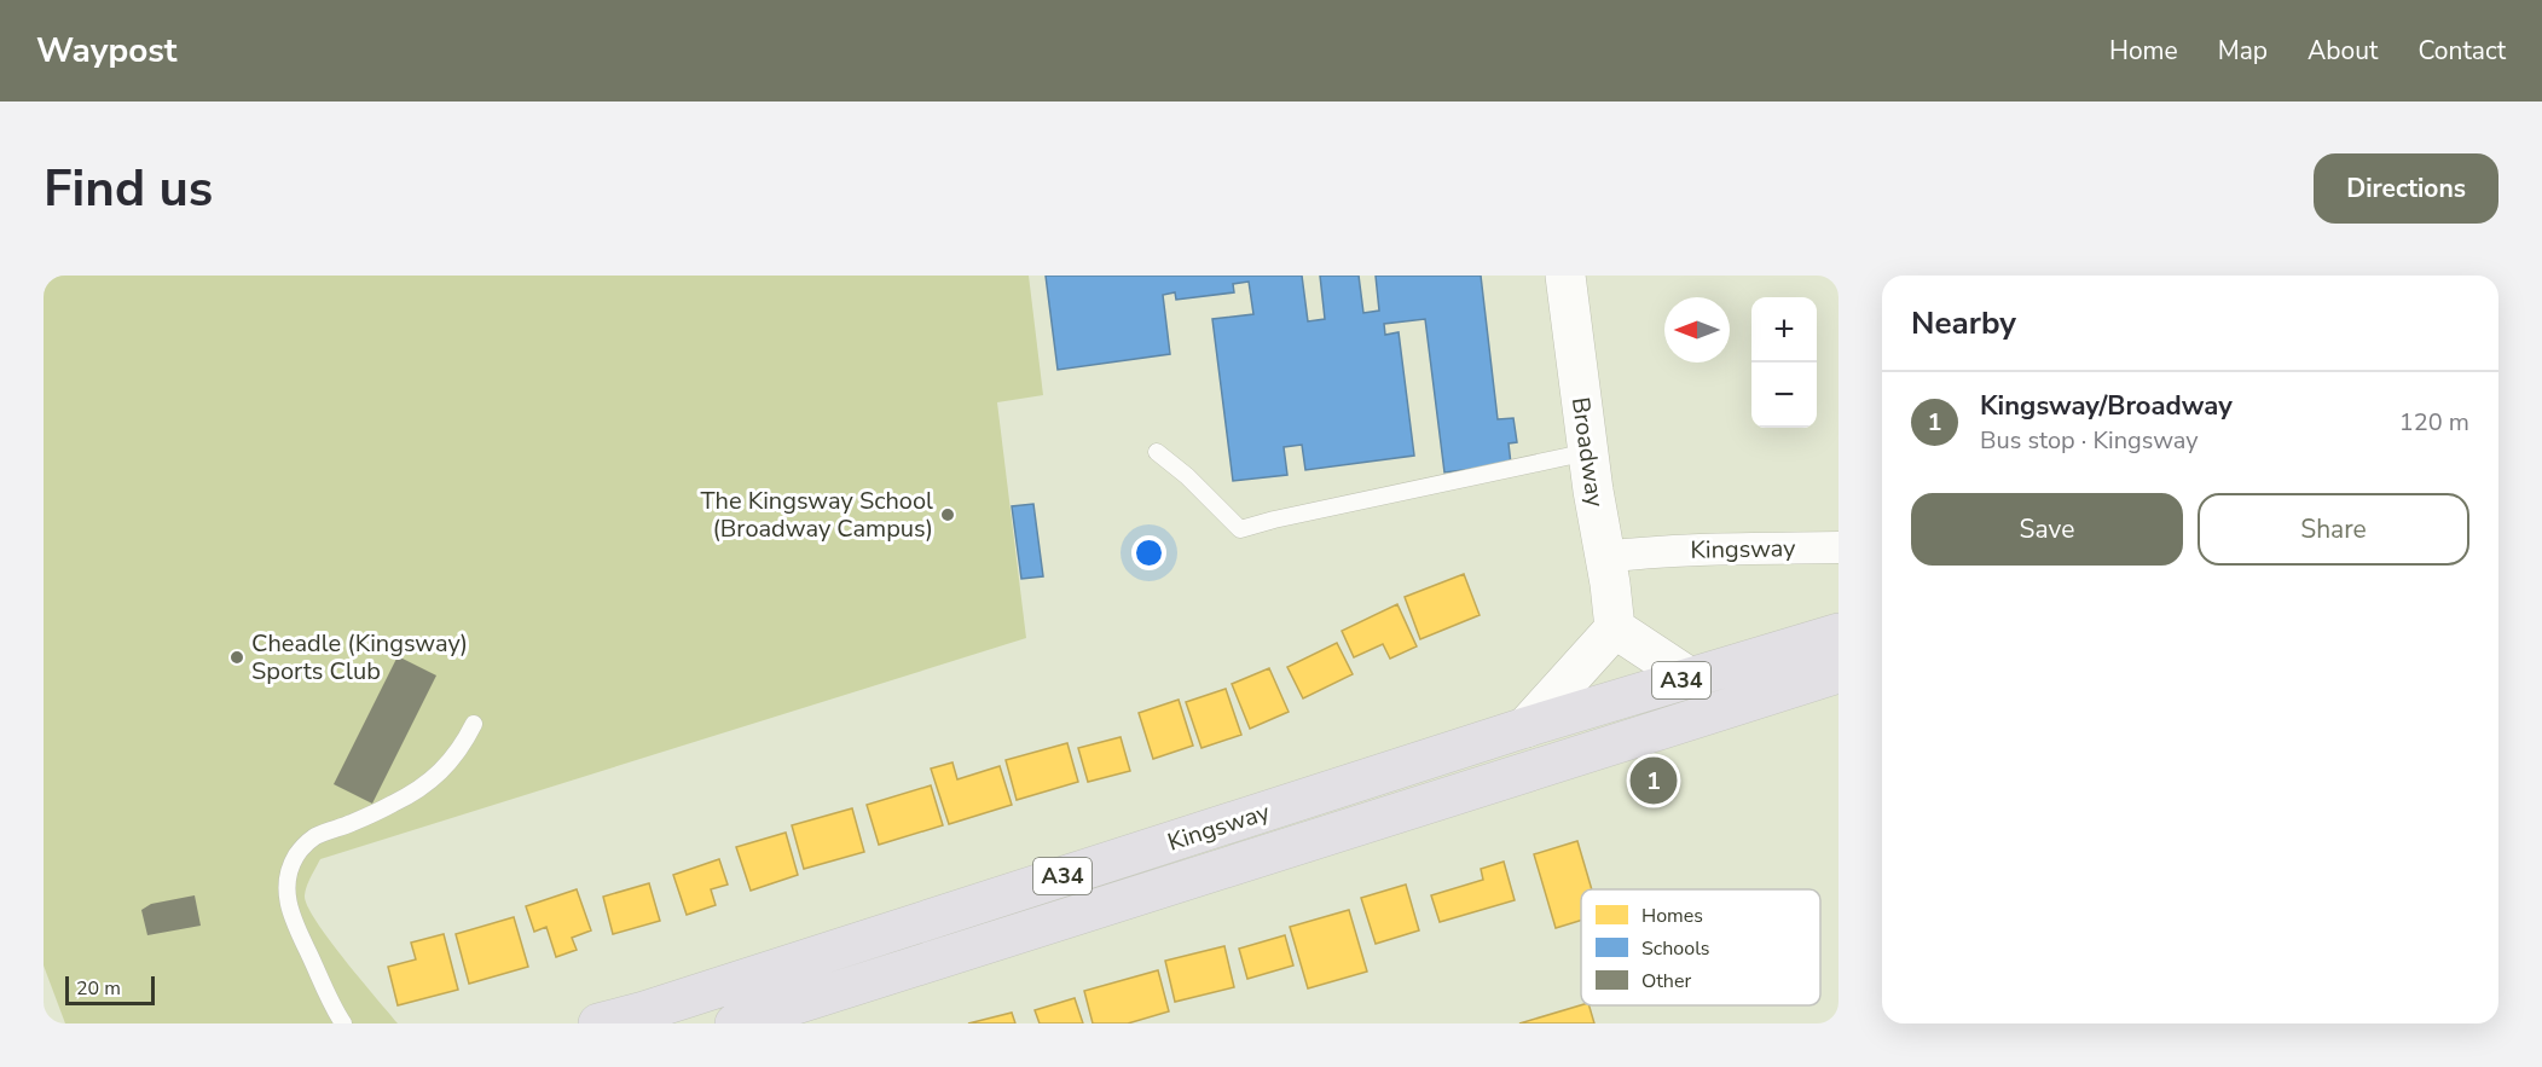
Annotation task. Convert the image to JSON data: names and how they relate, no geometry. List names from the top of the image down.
{
  "streets": {
    "highway": ["Kingsway", "A34"],
    "street": ["Broadway"]
  },
  "crossings": [
    ["Broadway", "Kingsway"]
  ],
  "places": ["The Kingsway School (Broadway Campus)", "Cheadle (Kingsway) Sports Club"],
  "legend": ["Homes", "Schools", "Other"],
  "scale_bar": "20 m",
  "north": "left",
  "page": {
    "header": "Waypost",
    "nav": [
      "Home",
      "Map",
      "About",
      "Contact"
    ],
    "buttons": [
      "Directions",
      ["Save", "Share"]
    ],
    "title": "Find us",
    "heading": "Nearby",
    "map_buttons": ["+", "−"],
    "list": [
      {
        "mark": "1",
        "name": "Kingsway/Broadway",
        "note": "Bus stop · Kingsway",
        "value": "120 m"
      }
    ],
    "pins": "1",
    "scale": "20 m"
  }
}
